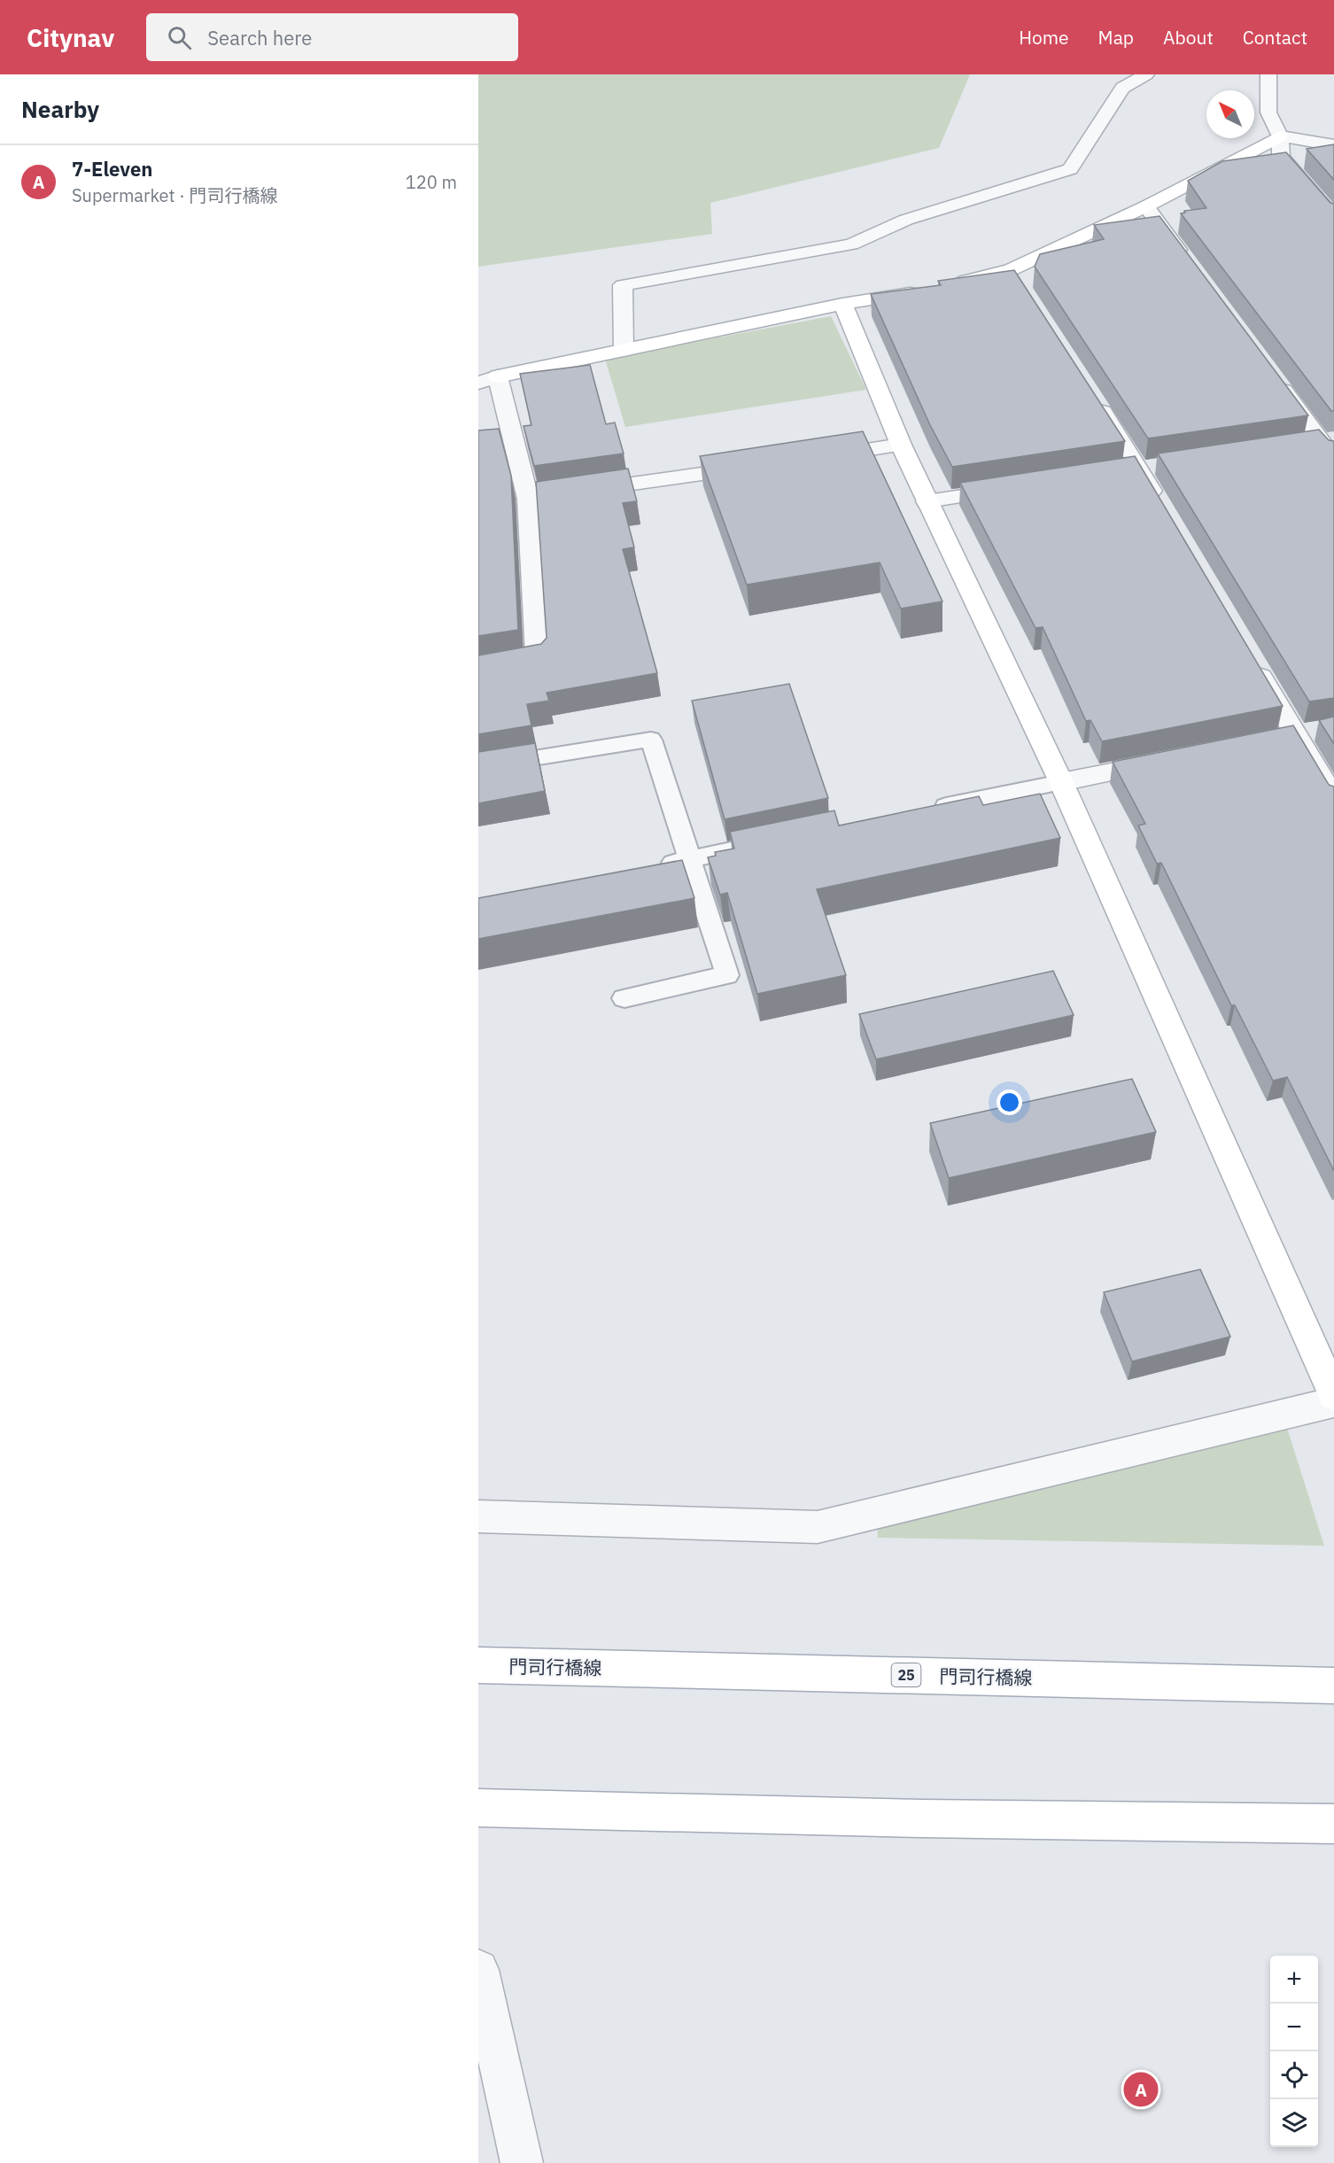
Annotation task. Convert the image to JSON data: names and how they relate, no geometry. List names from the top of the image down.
{
  "streets": {
    "street": ["門司行橋線", "25"]
  },
  "north": "top left",
  "page": {
    "header": "Citynav",
    "search": "Search here",
    "nav": [
      "Home",
      "Map",
      "About",
      "Contact"
    ],
    "heading": "Nearby",
    "list": [
      {
        "mark": "A",
        "name": "7-Eleven",
        "note": "Supermarket · 門司行橋線",
        "value": "120 m"
      }
    ],
    "map_buttons": ["+", "−"],
    "pins": "A"
  }
}
